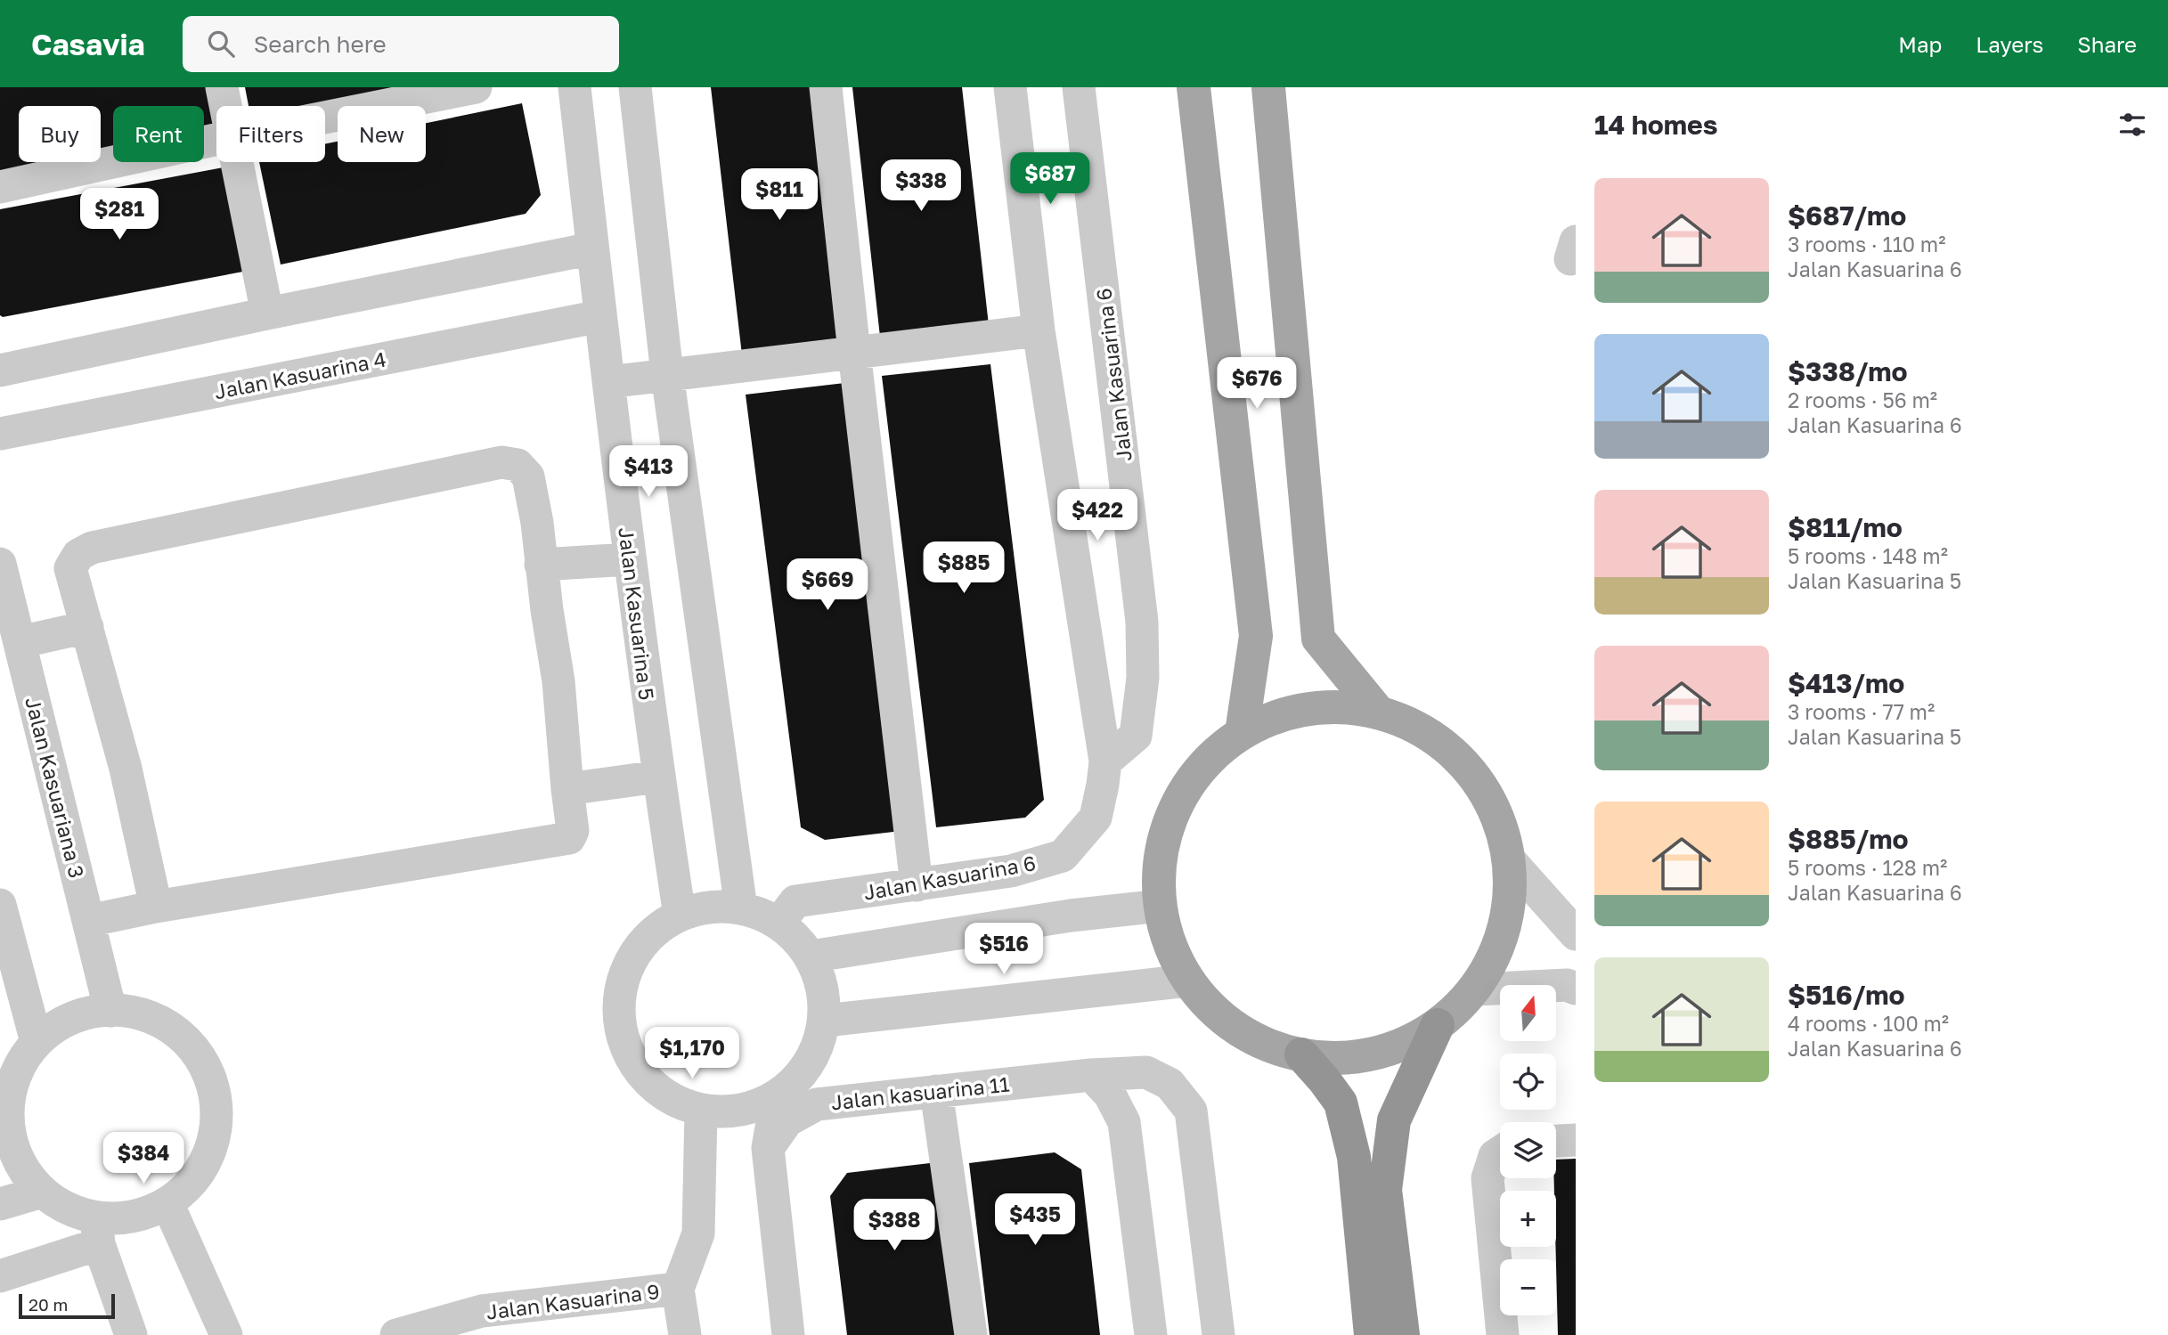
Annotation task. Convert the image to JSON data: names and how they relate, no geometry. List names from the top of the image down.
{
  "streets": {
    "street": [
      "Jalan Kasuarina 4",
      "Jalan Kasuarina 6",
      "Jalan Kasuarina 5",
      "Jalan Kasuariana 3",
      "Jalan kasuarina 11",
      "Jalan Kasuarina 9"
    ]
  },
  "crossings": [
    ["Jalan Kasuarina 4", "Jalan Kasuarina 5"],
    ["Jalan Kasuarina 6", "Jalan Kasuarina 5"]
  ],
  "scale_bar": "20 m",
  "north": "top",
  "page": {
    "header": "Casavia",
    "search": "Search here",
    "nav": ["Map", "Layers", "Share"],
    "heading": "14 homes",
    "chip": [
      "Buy",
      "Rent",
      "Filters",
      "New"
    ],
    "price": [
      "$687",
      "$338",
      "$811",
      "$281",
      "$676",
      "$413",
      "$422",
      "$885",
      "$669",
      "$516",
      "$1,170",
      "$384",
      "$435",
      "$388"
    ],
    "list": [
      {
        "name": "$687/mo",
        "note": "3 rooms · 110 m² · Jalan Kasuarina 6"
      },
      {
        "name": "$338/mo",
        "note": "2 rooms · 56 m² · Jalan Kasuarina 6"
      },
      {
        "name": "$811/mo",
        "note": "5 rooms · 148 m² · Jalan Kasuarina 5"
      },
      {
        "name": "$413/mo",
        "note": "3 rooms · 77 m² · Jalan Kasuarina 5"
      },
      {
        "name": "$885/mo",
        "note": "5 rooms · 128 m² · Jalan Kasuarina 6"
      },
      {
        "name": "$516/mo",
        "note": "4 rooms · 100 m² · Jalan Kasuarina 6"
      }
    ],
    "map_buttons": ["+", "−"],
    "scale": "20 m"
  }
}
